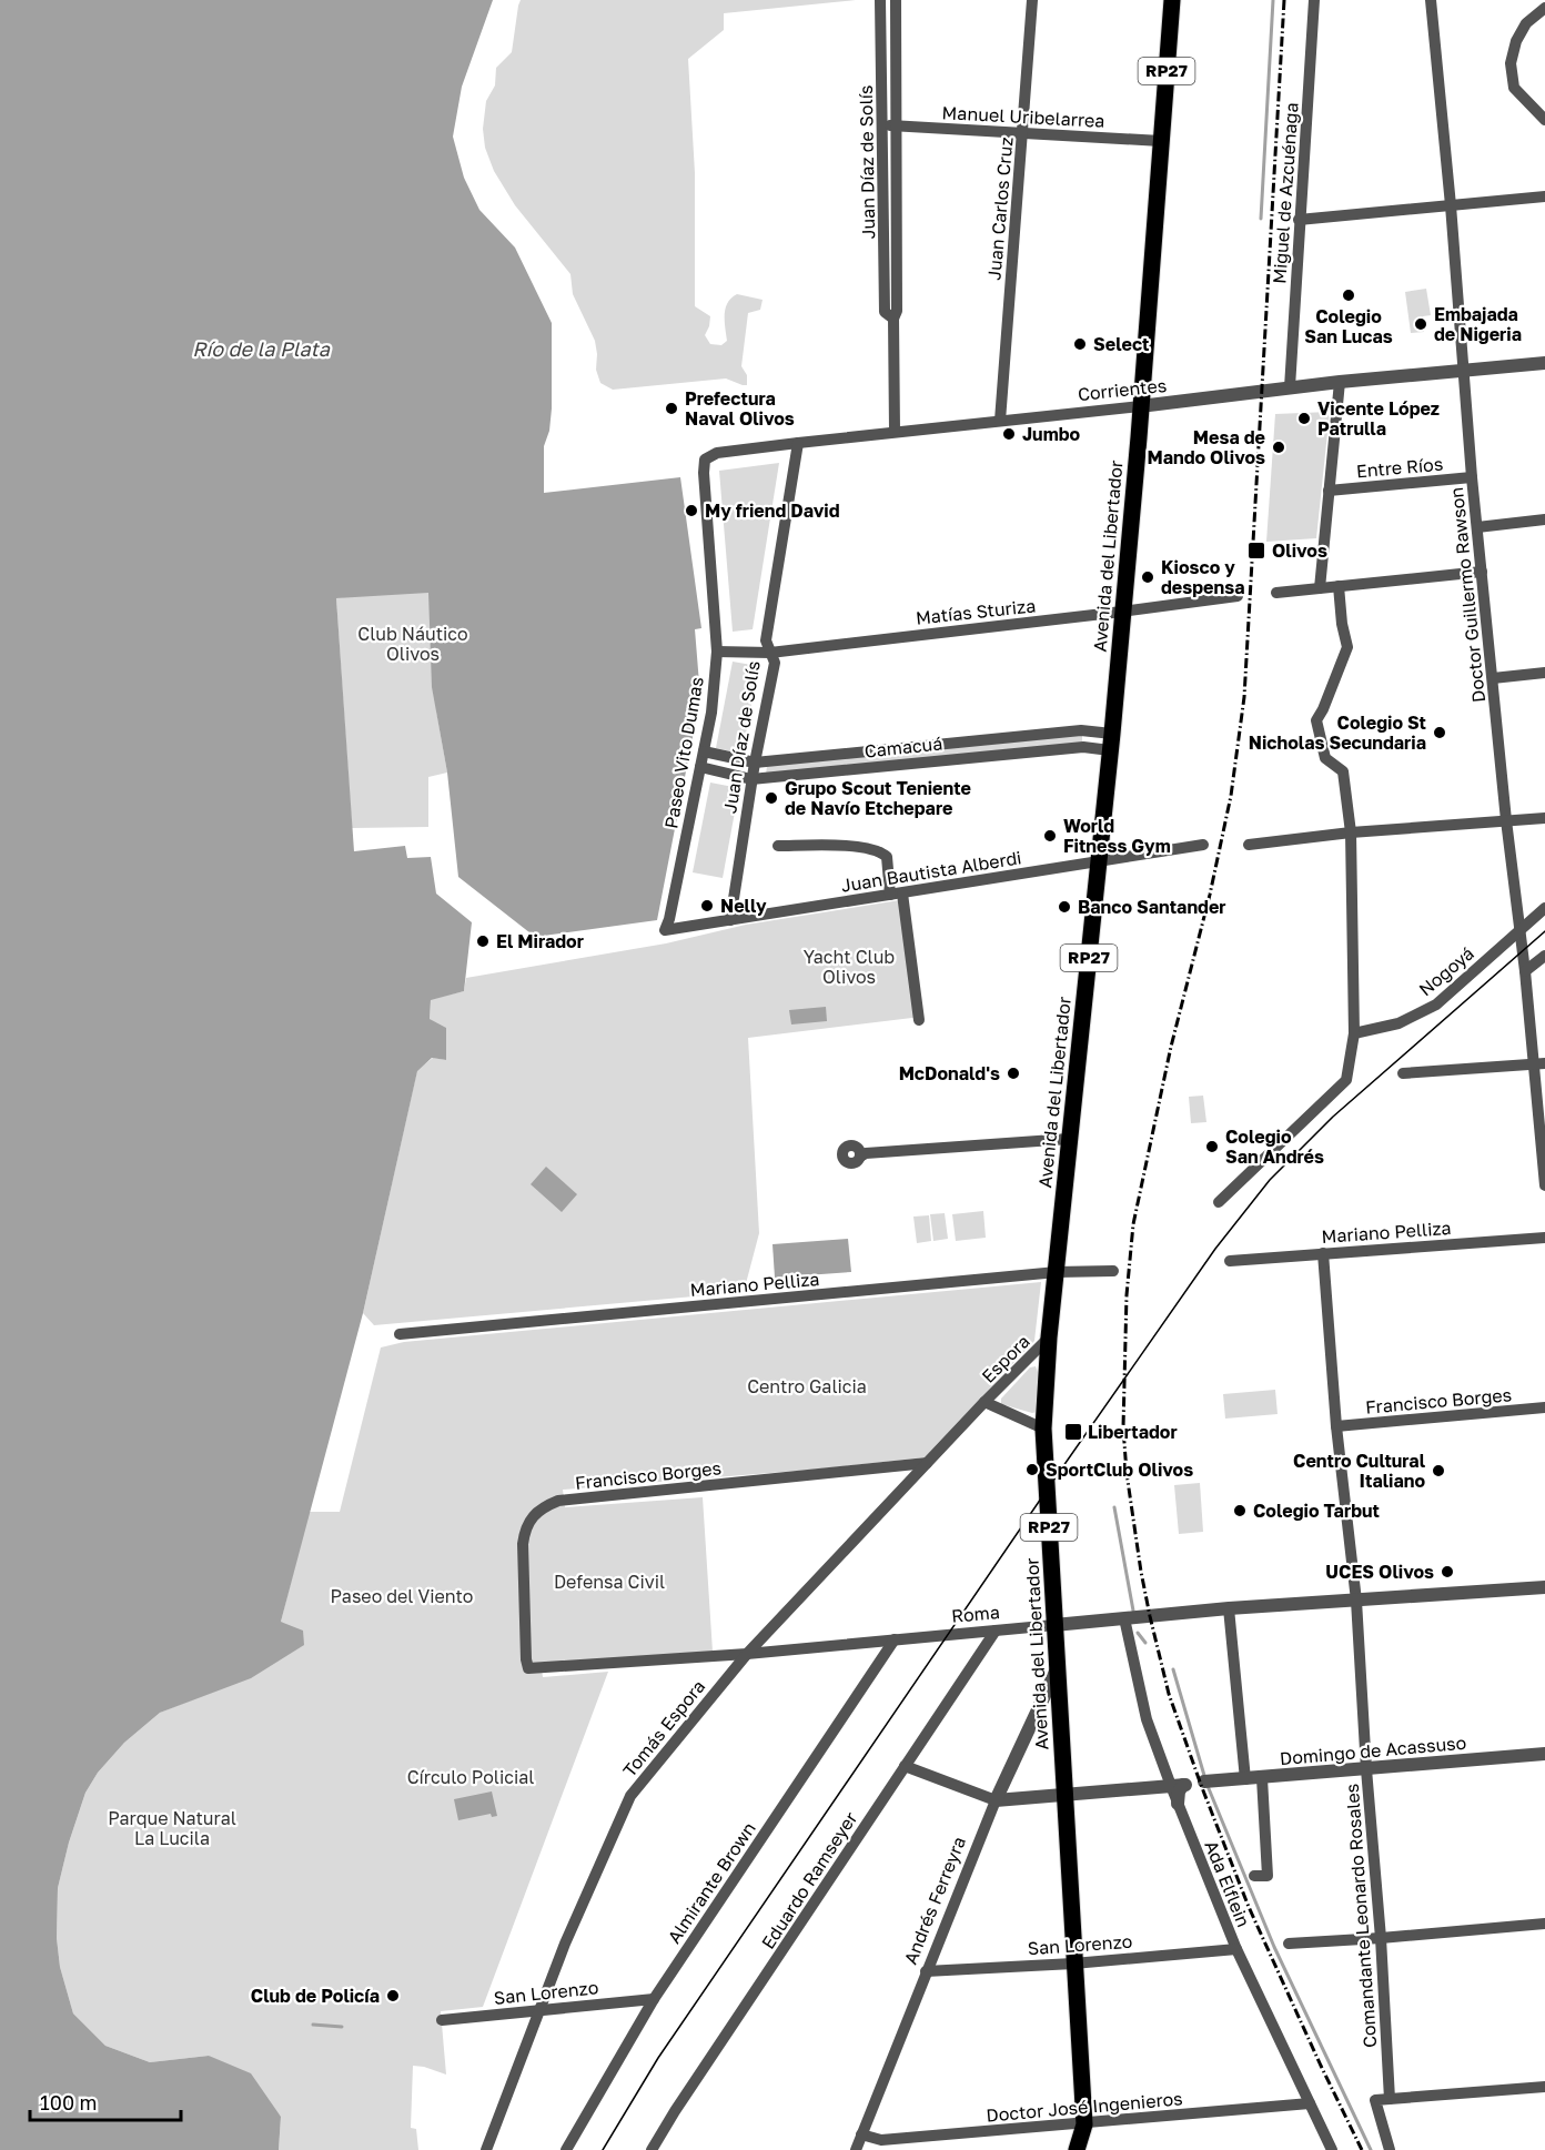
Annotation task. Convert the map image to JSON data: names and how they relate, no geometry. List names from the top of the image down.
{
  "streets": {
    "main road": ["RP27", "Avenida del Libertador"],
    "street": [
      "Manuel Uribelarrea",
      "Juan Díaz de Solís",
      "Miguel de Azcuénaga",
      "Juan Carlos Cruz",
      "Corrientes",
      "Entre Ríos",
      "Doctor Guillermo Rawson",
      "Matías Sturiza",
      "Camacuá",
      "Paseo Vito Dumas",
      "Juan Bautista Alberdi",
      "Nogoyá",
      "Mariano Pelliza",
      "Espora",
      "Francisco Borges",
      "Roma",
      "Tomás Espora",
      "Domingo de Acassuso",
      "Eduardo Ramseyer",
      "Almirante Brown",
      "Ada Elflein",
      "Andrés Ferreyra",
      "Comandante Leonardo Rosales",
      "San Lorenzo",
      "Doctor José Ingenieros"
    ]
  },
  "crossings": [
    ["Manuel Uribelarrea", "Juan Díaz de Solís"],
    ["Manuel Uribelarrea", "Juan Carlos Cruz"],
    ["Manuel Uribelarrea", "Avenida del Libertador"],
    ["Juan Díaz de Solís", "Corrientes"],
    ["Juan Díaz de Solís", "Matías Sturiza"],
    ["Juan Díaz de Solís", "Camacuá"],
    ["Juan Díaz de Solís", "Juan Bautista Alberdi"],
    ["Miguel de Azcuénaga", "Corrientes"],
    ["Juan Carlos Cruz", "Corrientes"],
    ["Corrientes", "Avenida del Libertador"],
    ["Corrientes", "Doctor Guillermo Rawson"],
    ["Corrientes", "Paseo Vito Dumas"],
    ["Entre Ríos", "Doctor Guillermo Rawson"],
    ["Avenida del Libertador", "Matías Sturiza"],
    ["Avenida del Libertador", "Camacuá"],
    ["Avenida del Libertador", "Juan Bautista Alberdi"],
    ["Avenida del Libertador", "Mariano Pelliza"],
    ["Avenida del Libertador", "Espora"],
    ["Avenida del Libertador", "Roma"],
    ["Avenida del Libertador", "Andrés Ferreyra"],
    ["Avenida del Libertador", "San Lorenzo"],
    ["Avenida del Libertador", "Doctor José Ingenieros"],
    ["Doctor Guillermo Rawson", "Nogoyá"],
    ["Matías Sturiza", "Paseo Vito Dumas"],
    ["Camacuá", "Paseo Vito Dumas"],
    ["Paseo Vito Dumas", "Juan Bautista Alberdi"],
    ["Mariano Pelliza", "Comandante Leonardo Rosales"],
    ["Espora", "Tomás Espora"],
    ["Francisco Borges", "Roma"],
    ["Francisco Borges", "Tomás Espora"],
    ["Francisco Borges", "Comandante Leonardo Rosales"],
    ["Roma", "Tomás Espora"],
    ["Roma", "Eduardo Ramseyer"],
    ["Roma", "Almirante Brown"],
    ["Roma", "Comandante Leonardo Rosales"],
    ["Tomás Espora", "San Lorenzo"],
    ["Domingo de Acassuso", "Comandante Leonardo Rosales"],
    ["Almirante Brown", "San Lorenzo"],
    ["Ada Elflein", "San Lorenzo"],
    ["Ada Elflein", "Doctor José Ingenieros"],
    ["Andrés Ferreyra", "San Lorenzo"],
    ["Andrés Ferreyra", "Doctor José Ingenieros"]
  ],
  "water": ["Río de la Plata"],
  "parks": [
    "Club Náutico Olivos",
    "Yacht Club Olivos",
    "Centro Galicia",
    "Defensa Civil",
    "Paseo del Viento",
    "Círculo Policial",
    "Parque Natural La Lucila"
  ],
  "places": {
    "other": [
      "Colegio San Lucas",
      "Embajada de Nigeria",
      "Select",
      "Prefectura Naval Olivos",
      "Vicente López Patrulla",
      "Jumbo",
      "Mesa de Mando Olivos",
      "My friend David",
      "Kiosco y despensa",
      "Colegio St Nicholas Secundaria",
      "Grupo Scout Teniente de Navío Etchepare",
      "World Fitness Gym",
      "Nelly",
      "Banco Santander",
      "El Mirador",
      "McDonald's",
      "Colegio San Andrés",
      "SportClub Olivos",
      "Centro Cultural Italiano",
      "Colegio Tarbut",
      "UCES Olivos",
      "Club de Policía"
    ],
    "transit": ["Olivos", "Libertador"]
  },
  "scale_bar": "100 m"
}
